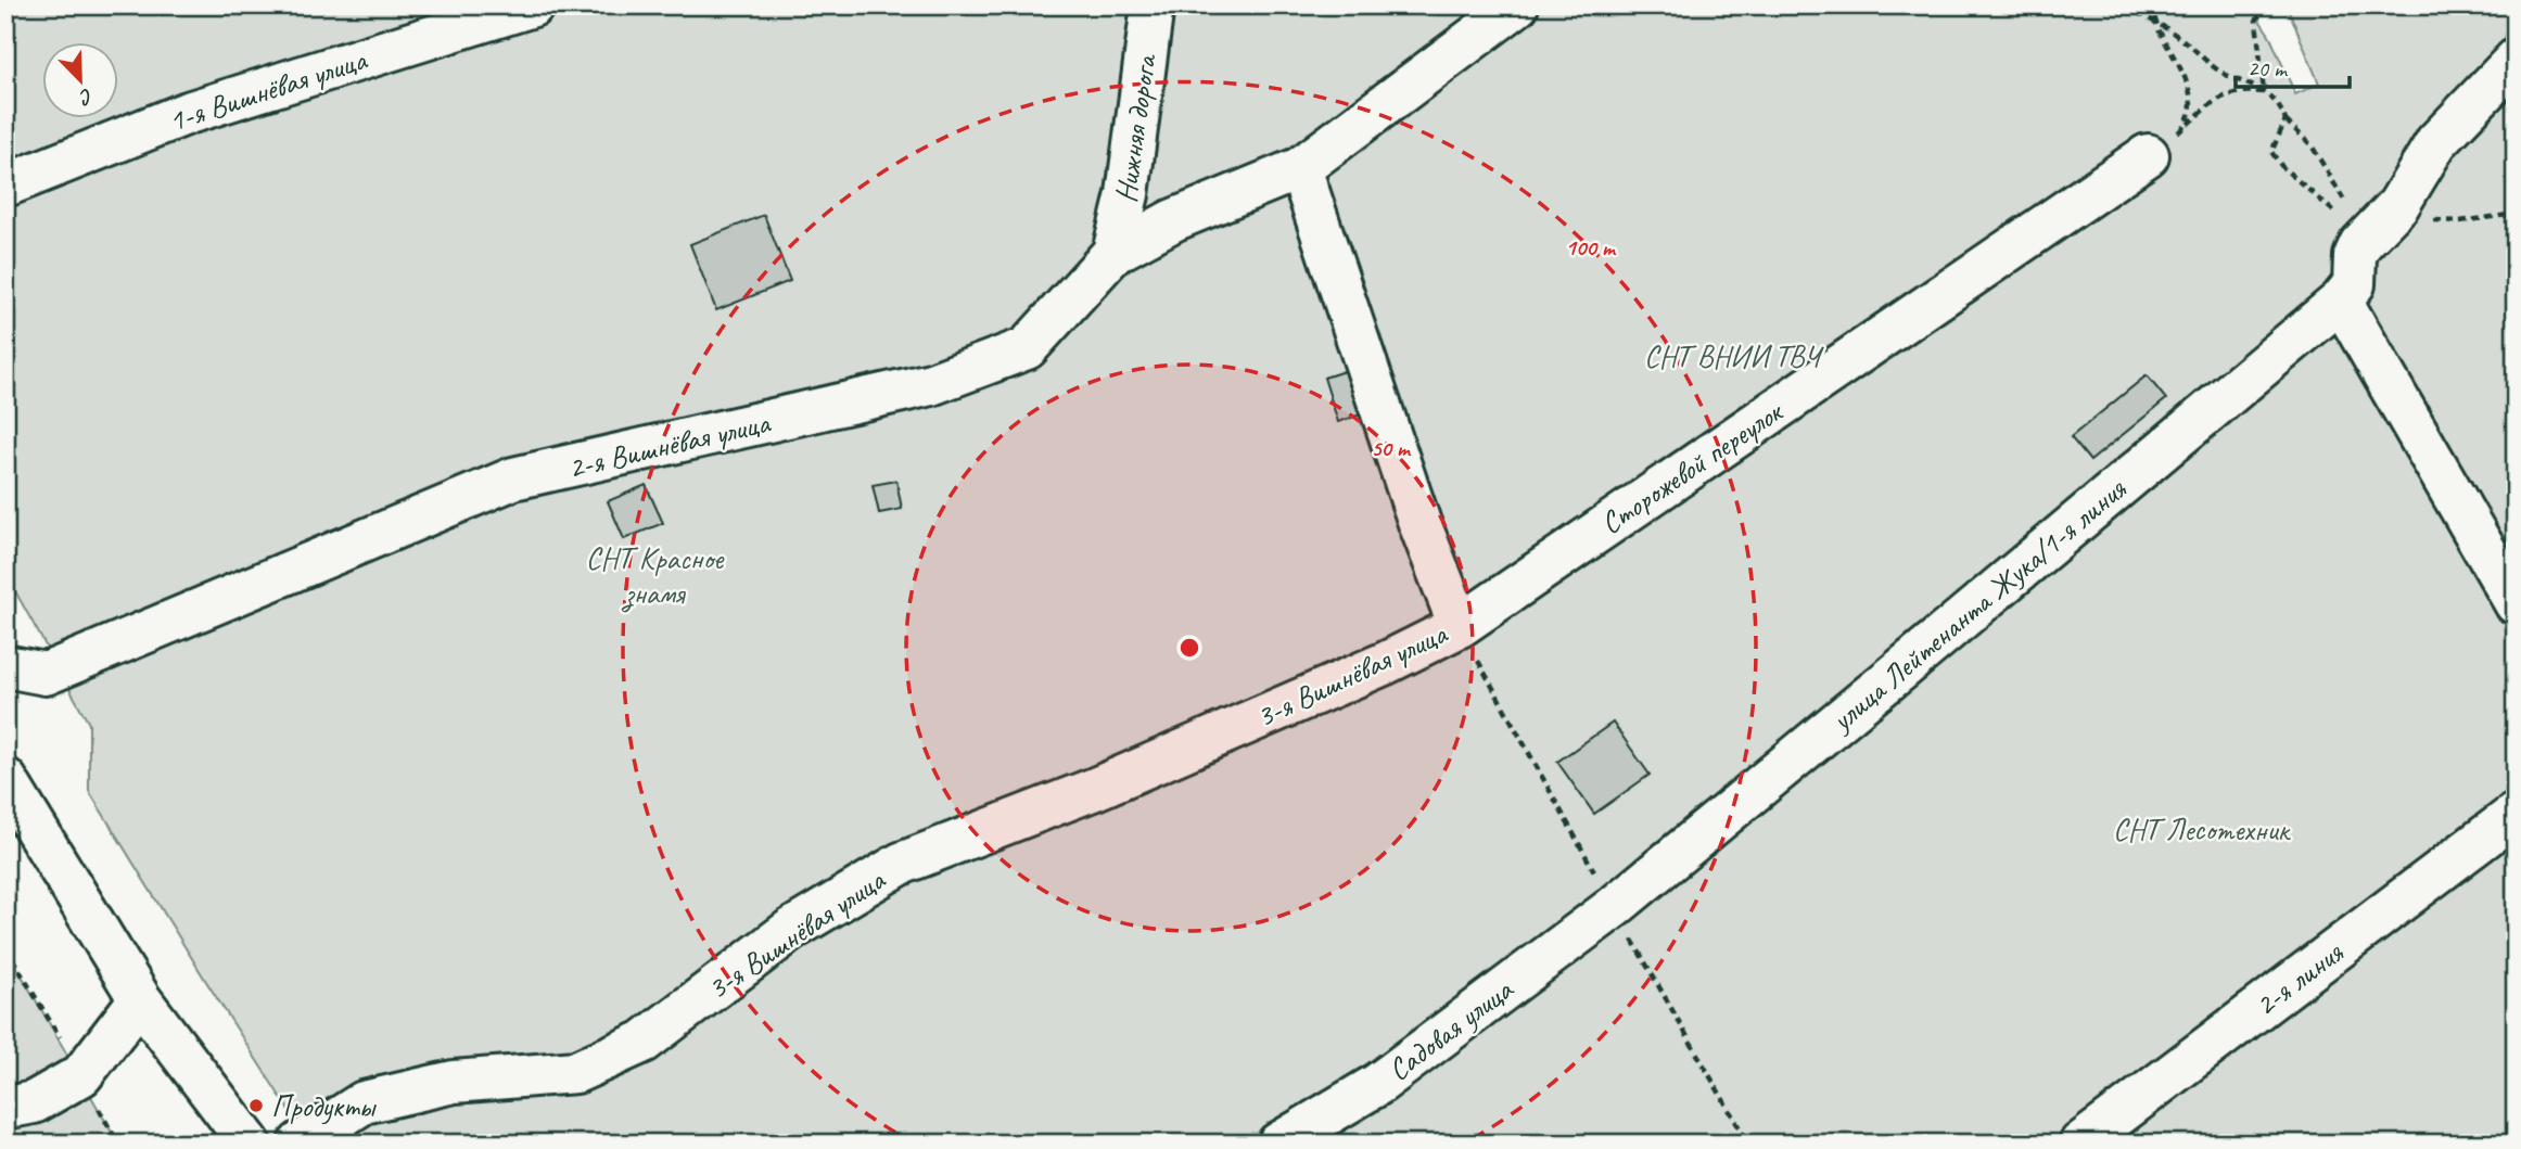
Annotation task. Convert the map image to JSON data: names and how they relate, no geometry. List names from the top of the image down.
{
  "streets": {
    "street": [
      "1-я Вишнёвая улица",
      "Нижняя дорога",
      "2-я Вишнёвая улица",
      "Сторожевой переулок",
      "улица Лейтенанта Жука/1-я линия",
      "3-я Вишнёвая улица",
      "2-я линия",
      "Садовая улица"
    ]
  },
  "crossings": [
    ["Нижняя дорога", "2-я Вишнёвая улица"],
    ["Сторожевой переулок", "3-я Вишнёвая улица"],
    ["улица Лейтенанта Жука/1-я линия", "Садовая улица"]
  ],
  "parks": ["СНТ ВНИИ ТВЧ", "СНТ Красное знамя", "СНТ Лесотехник"],
  "places": ["Продукты"],
  "scale_bar": "20 m",
  "north": "bottom right",
  "rings": ["100 m", "50 m"]
}
